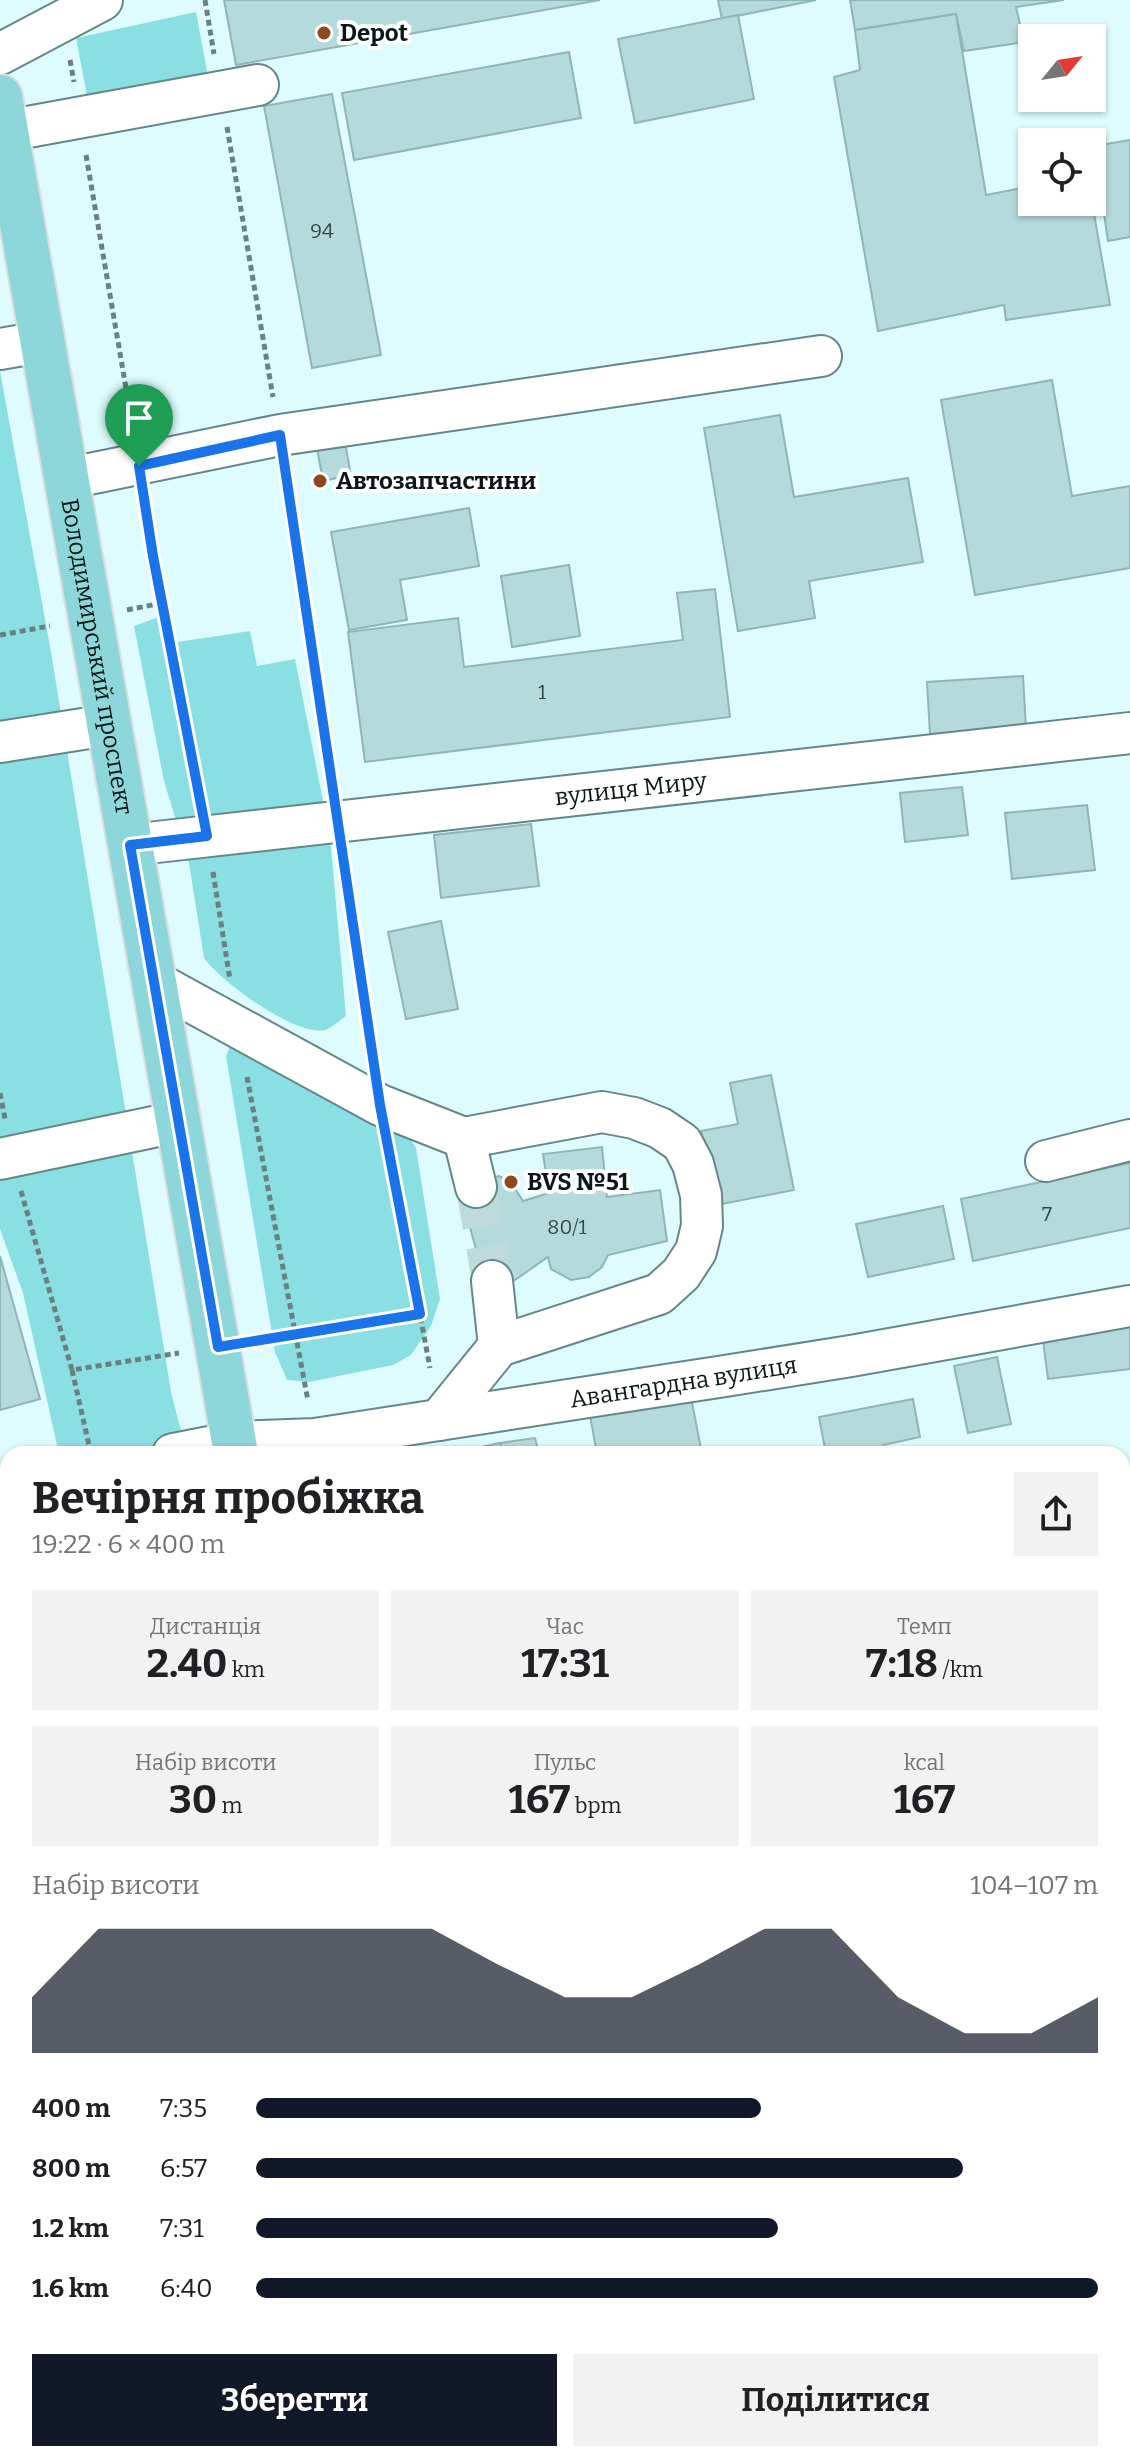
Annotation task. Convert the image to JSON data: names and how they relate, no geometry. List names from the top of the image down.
{
  "streets": {
    "main road": ["Володимирський проспект"],
    "street": ["вулиця Миру", "Авангардна вулиця"]
  },
  "crossings": [
    ["Володимирський проспект", "вулиця Миру"]
  ],
  "places": ["Depot", "Автозапчастини", "BVS №51"],
  "house_numbers": [
    "94",
    "1",
    "7",
    "80/1"
  ],
  "north": "top right",
  "page": {
    "heading": ["Вечірня пробіжка", "19:22 · 6 × 400 m"],
    "stats": [
      ["Дистанція", "2.40 km"],
      ["Час", "17:31"],
      ["Темп", "7:18 /km"],
      ["Набір висоти", "30 m"],
      ["Пульс", "167 bpm"],
      ["kcal", "167"]
    ],
    "chart": ["Набір висоти", "104–107 m"],
    "list": [
      {
        "name": "400 m",
        "note": "7:35"
      },
      {
        "name": "800 m",
        "note": "6:57"
      },
      {
        "name": "1.2 km",
        "note": "7:31"
      },
      {
        "name": "1.6 km",
        "note": "6:40"
      }
    ],
    "buttons": ["Зберегти", "Поділитися"]
  }
}
